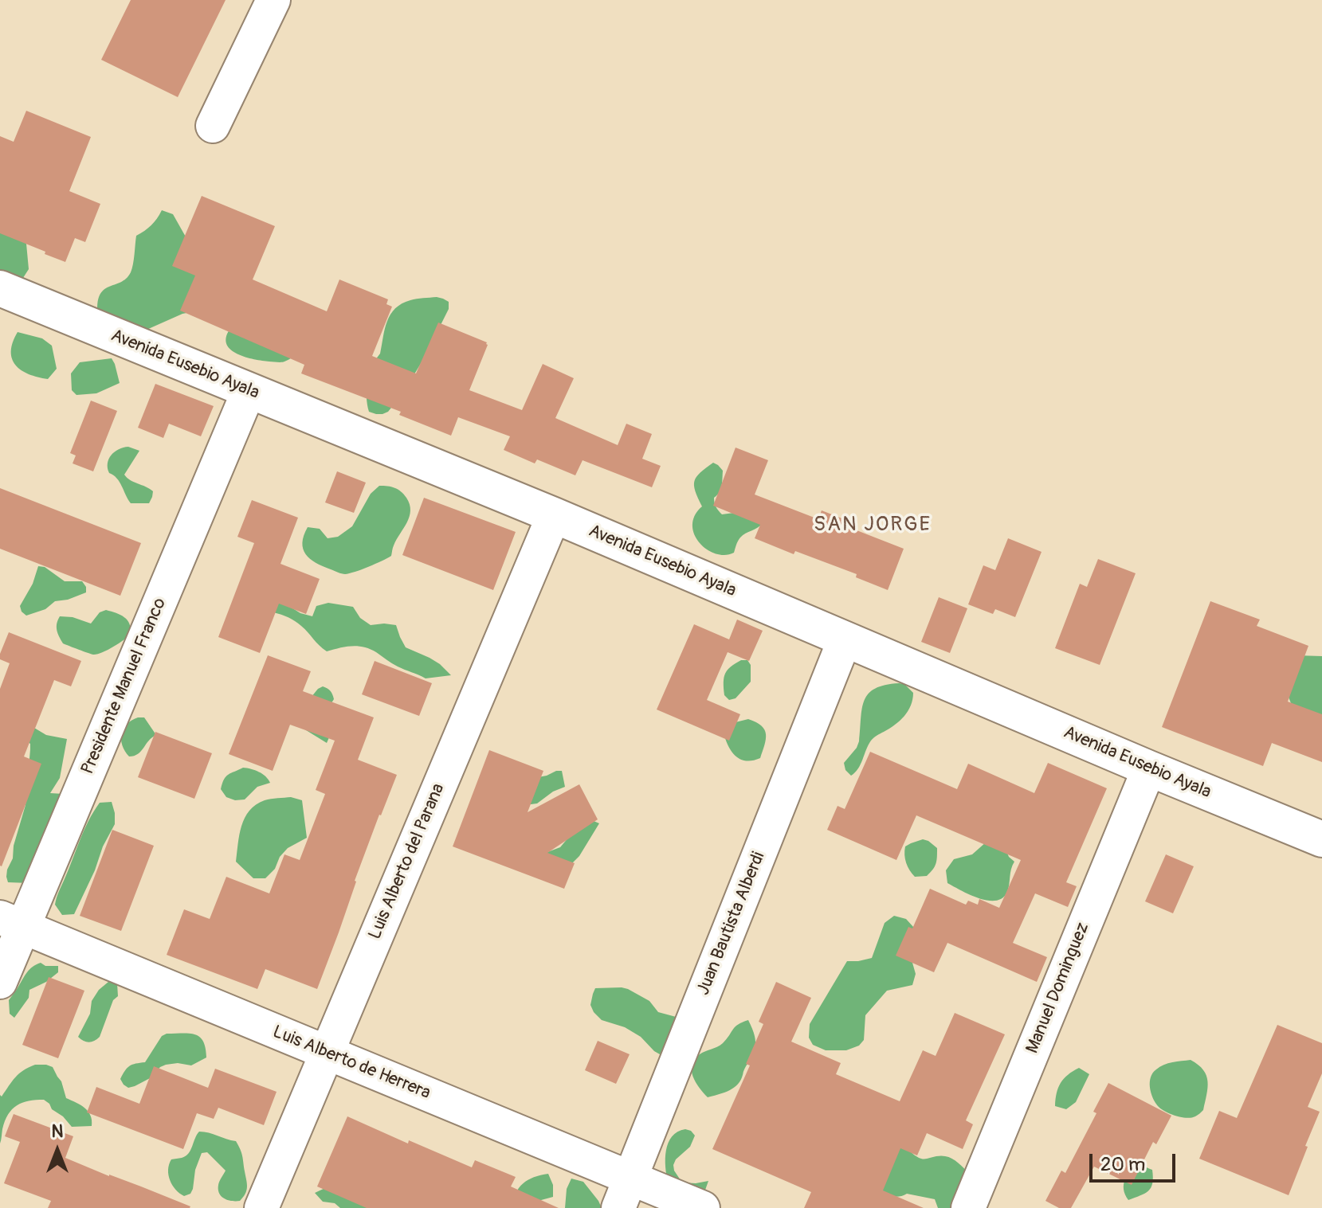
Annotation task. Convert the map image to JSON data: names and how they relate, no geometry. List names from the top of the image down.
{
  "streets": {
    "street": [
      "Avenida Eusebio Ayala",
      "Presidente Manuel Franco",
      "Luis Alberto del Parana",
      "Juan Bautista Alberdi",
      "Manuel Dominguez",
      "Luis Alberto de Herrera"
    ]
  },
  "crossings": [
    ["Avenida Eusebio Ayala", "Presidente Manuel Franco"],
    ["Avenida Eusebio Ayala", "Luis Alberto del Parana"],
    ["Avenida Eusebio Ayala", "Juan Bautista Alberdi"],
    ["Avenida Eusebio Ayala", "Manuel Dominguez"],
    ["Presidente Manuel Franco", "Luis Alberto de Herrera"],
    ["Luis Alberto del Parana", "Luis Alberto de Herrera"],
    ["Juan Bautista Alberdi", "Luis Alberto de Herrera"]
  ],
  "districts": ["SAN JORGE"],
  "scale_bar": "20 m",
  "north": "top"
}
